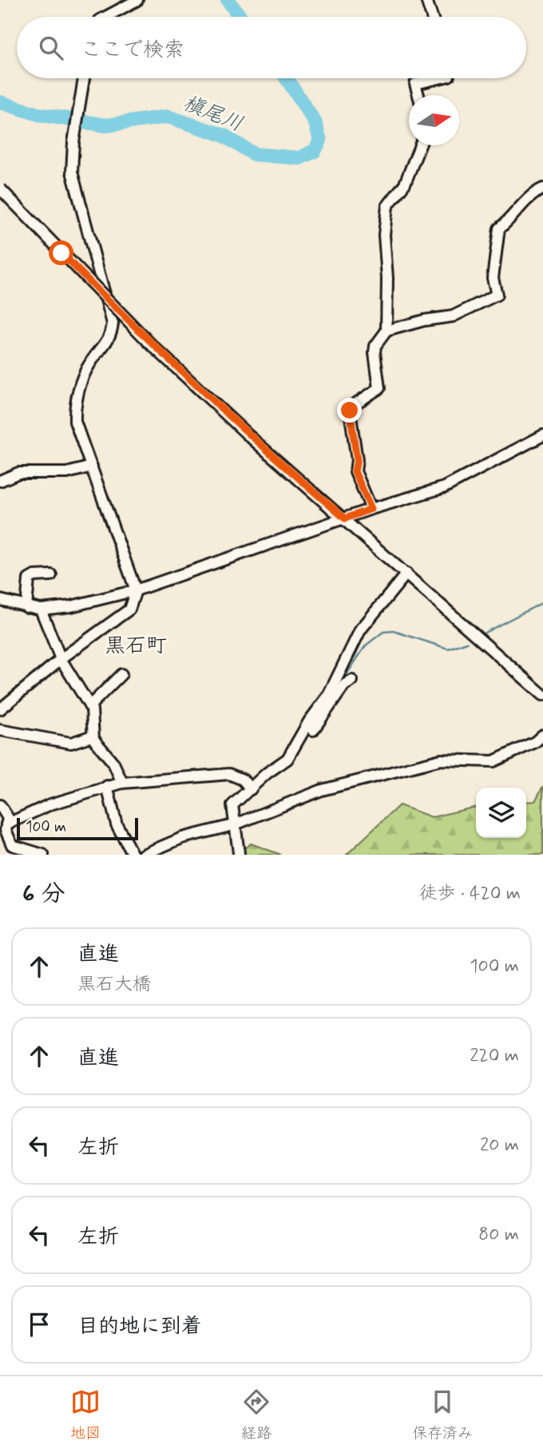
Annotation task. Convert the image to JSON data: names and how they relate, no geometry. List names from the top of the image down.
{
  "districts": ["黒石町"],
  "water": ["槇尾川"],
  "scale_bar": "100 m",
  "north": "right",
  "page": {
    "search": "ここで検索",
    "scale": "100 m",
    "heading": ["6 分", "徒歩 · 420 m"],
    "list": [
      ["直進", "黒石大橋", "100 m"],
      ["直進", "220 m"],
      ["左折", "20 m"],
      ["左折", "80 m"],
      "目的地に到着"
    ],
    "nav": ["地図", "経路", "保存済み"]
  }
}
